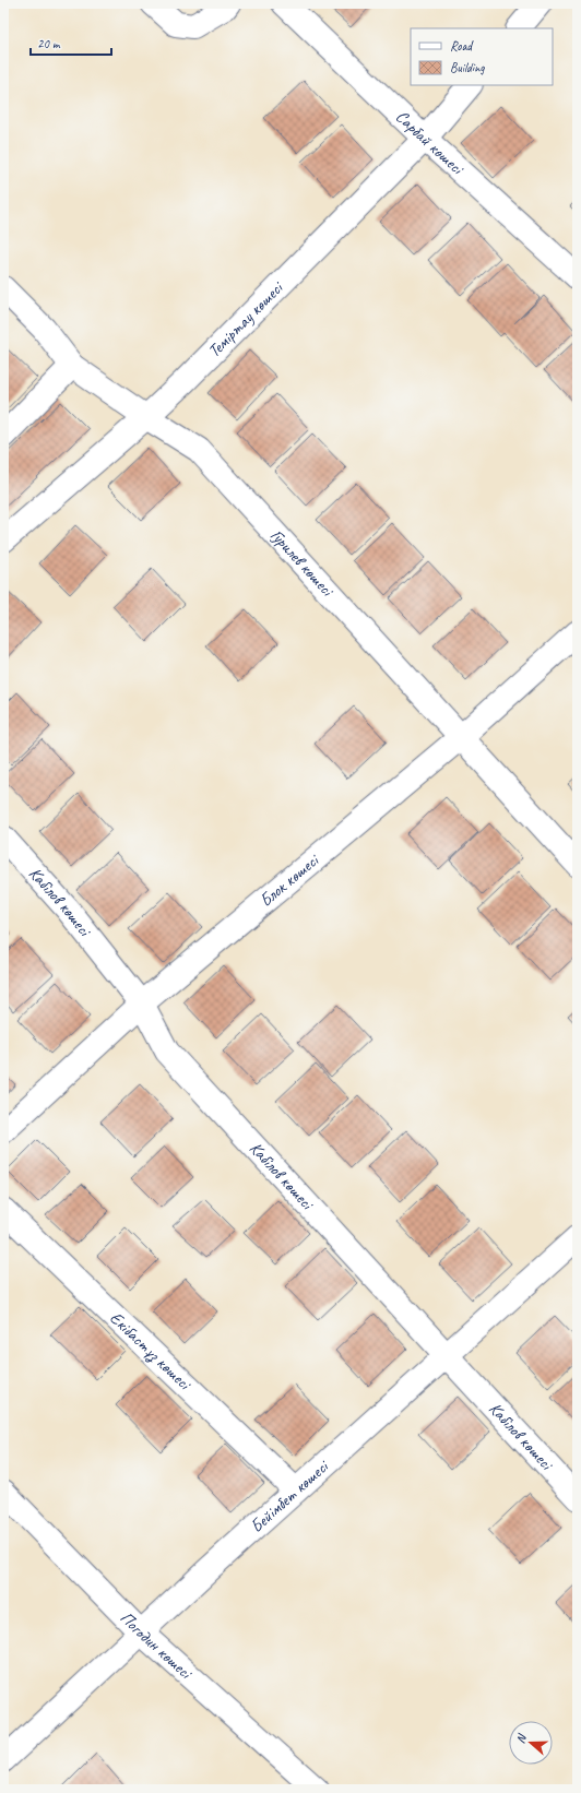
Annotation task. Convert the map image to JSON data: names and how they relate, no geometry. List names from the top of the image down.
{
  "streets": {
    "street": [
      "Сарбай көшесі",
      "Теміртау көшесі",
      "Гурилев көшесі",
      "Блок көшесі",
      "Кабілов көшесі",
      "Екібастұз көшесі",
      "Бейімбет көшесі",
      "Погодин көшесі"
    ]
  },
  "crossings": [
    ["Сарбай көшесі", "Теміртау көшесі"],
    ["Теміртау көшесі", "Гурилев көшесі"],
    ["Гурилев көшесі", "Блок көшесі"],
    ["Блок көшесі", "Кабілов көшесі"],
    ["Кабілов көшесі", "Бейімбет көшесі"],
    ["Екібастұз көшесі", "Бейімбет көшесі"],
    ["Бейімбет көшесі", "Погодин көшесі"]
  ],
  "legend": ["Road", "Building"],
  "scale_bar": "20 m",
  "north": "left"
}
